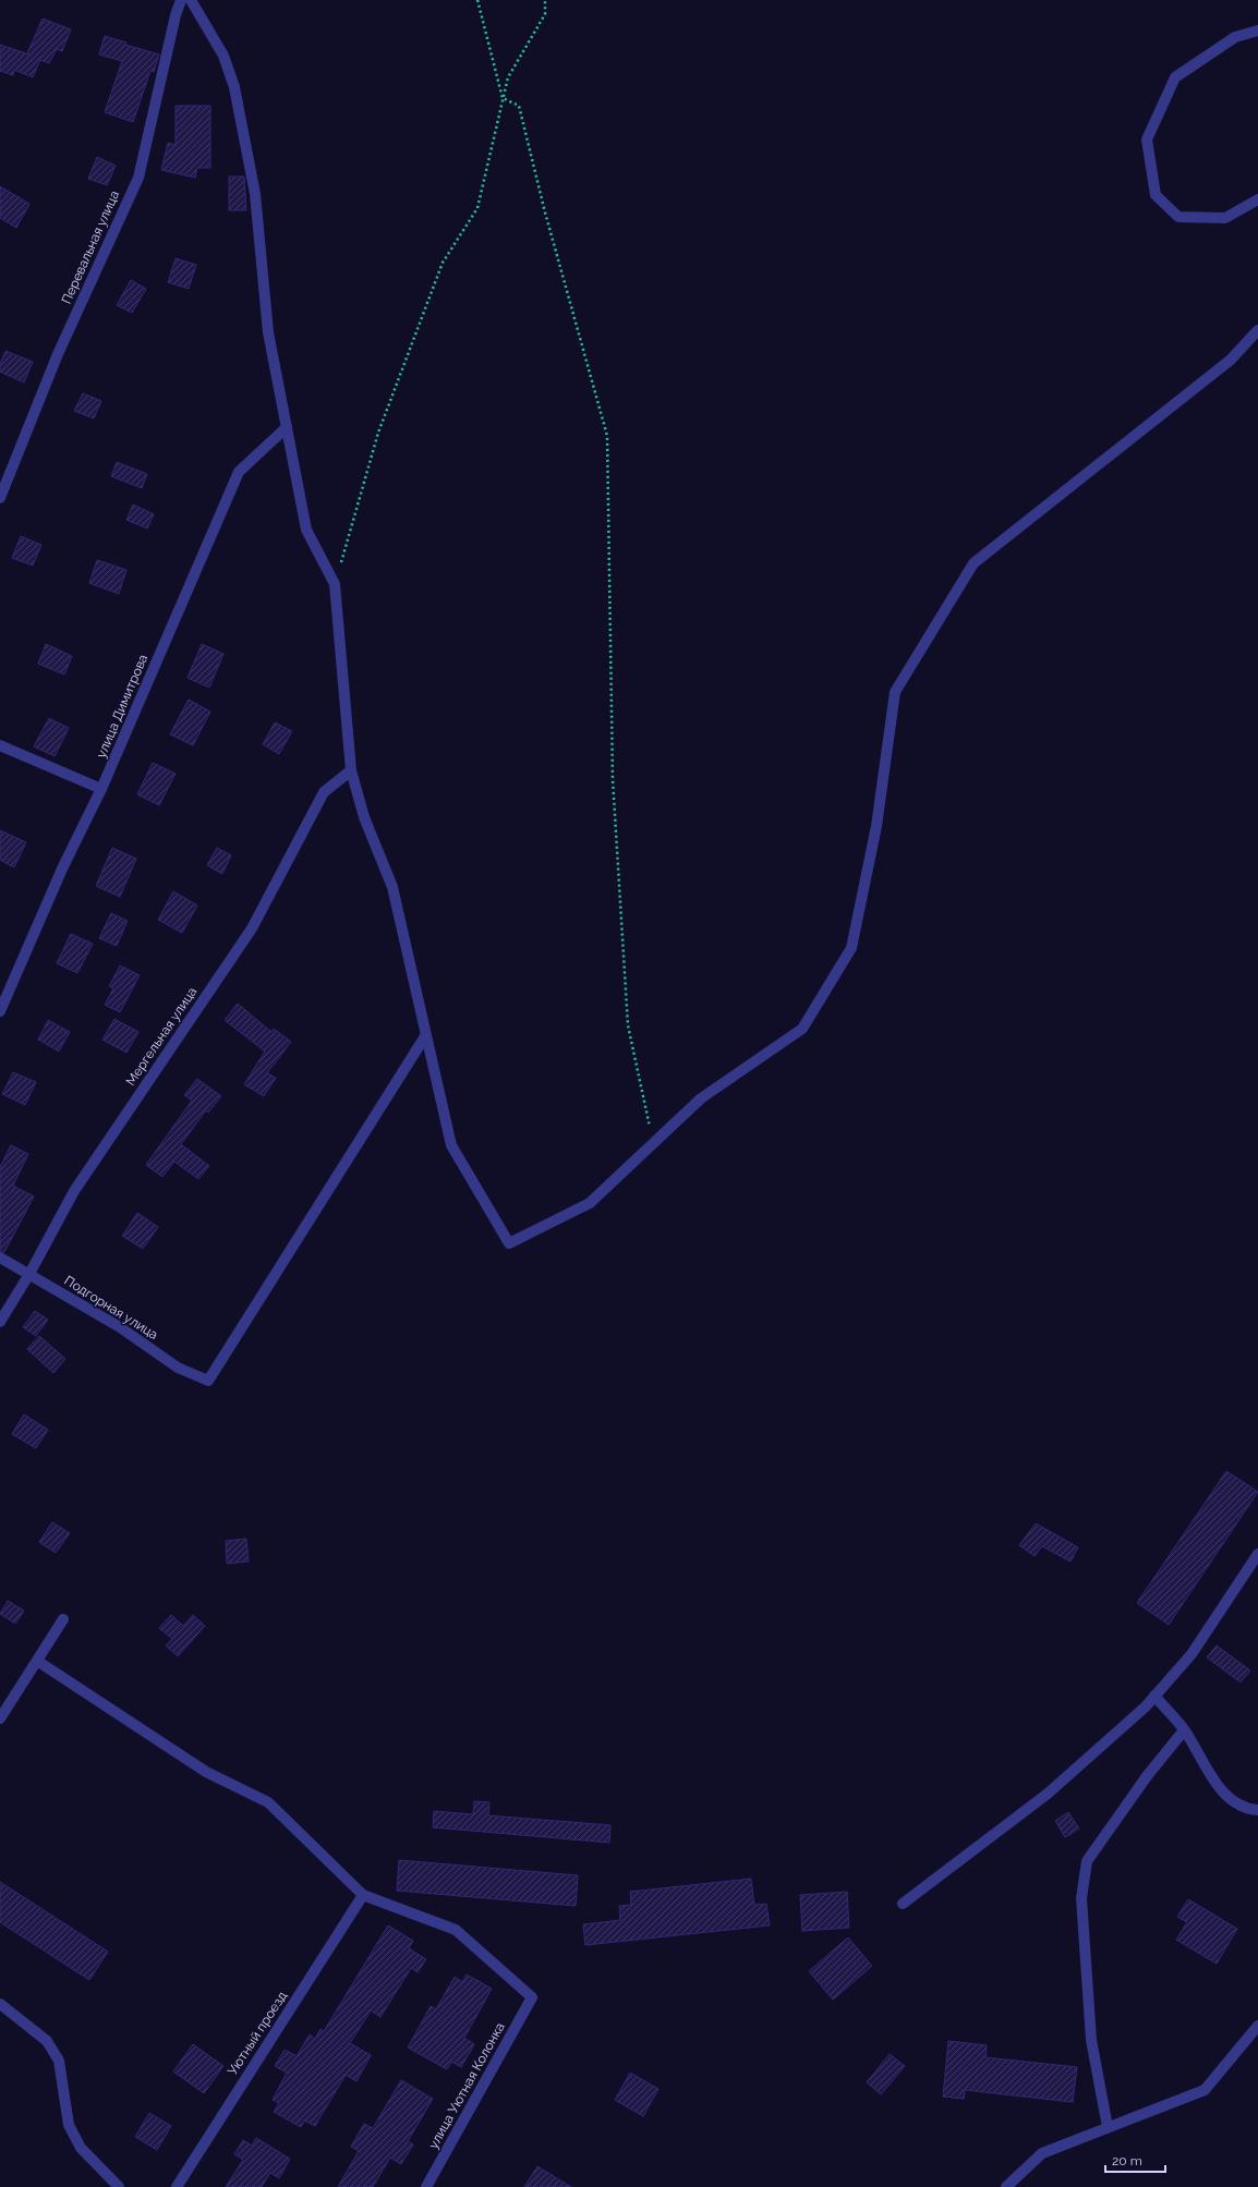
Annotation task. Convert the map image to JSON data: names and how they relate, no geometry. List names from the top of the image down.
{
  "streets": {
    "street": [
      "Перевальная улица",
      "улица Димитрова",
      "Мергельная улица",
      "Подгорная улица",
      "Уютный проезд",
      "улица Уютная Колонка"
    ]
  },
  "crossings": [
    ["Мергельная улица", "Подгорная улица"],
    ["Уютный проезд", "улица Уютная Колонка"]
  ],
  "scale_bar": "20 m"
}
